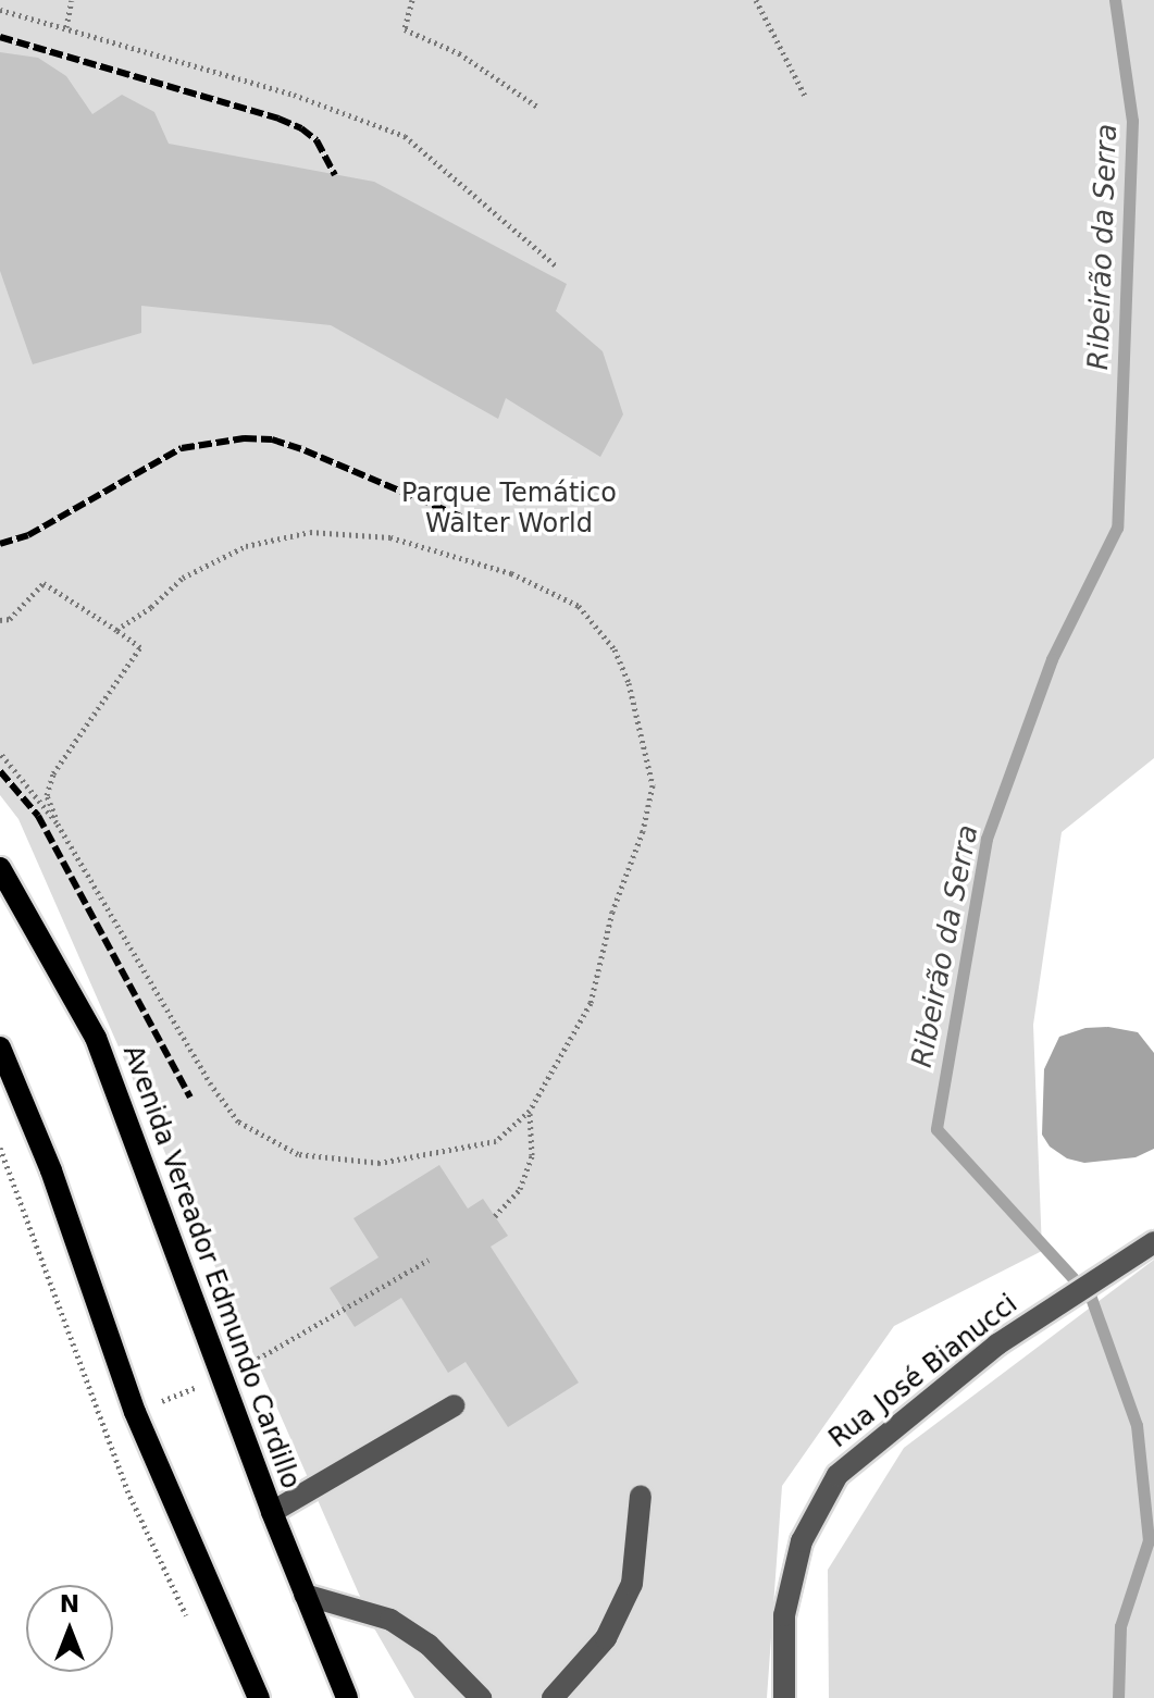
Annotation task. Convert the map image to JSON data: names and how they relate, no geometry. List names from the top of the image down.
{
  "streets": {
    "main road": ["Avenida Vereador Edmundo Cardillo"],
    "street": ["Rua José Bianucci"]
  },
  "water": ["Ribeirão da Serra"],
  "parks": ["Parque Temático Walter World"],
  "north": "top"
}
